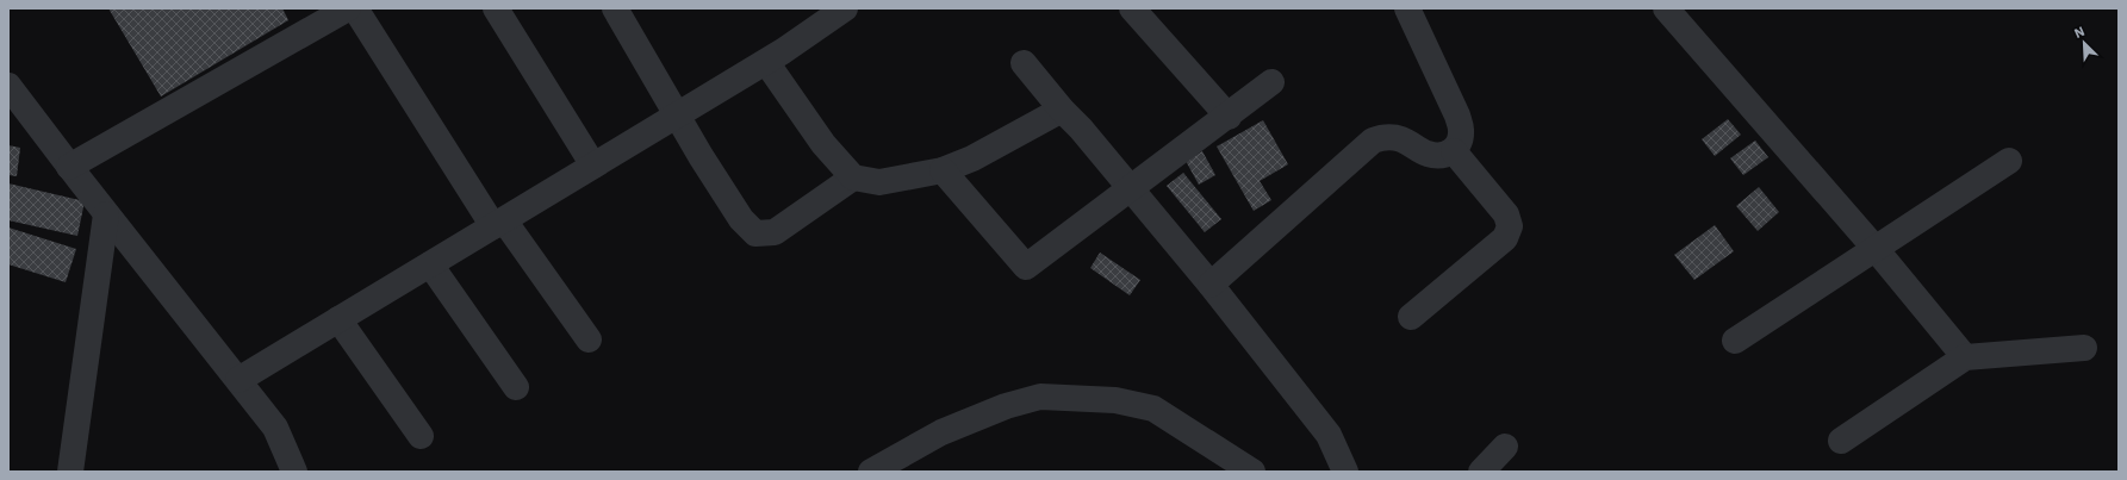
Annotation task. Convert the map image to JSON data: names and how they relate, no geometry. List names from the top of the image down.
{
  "north": "top left"
}
